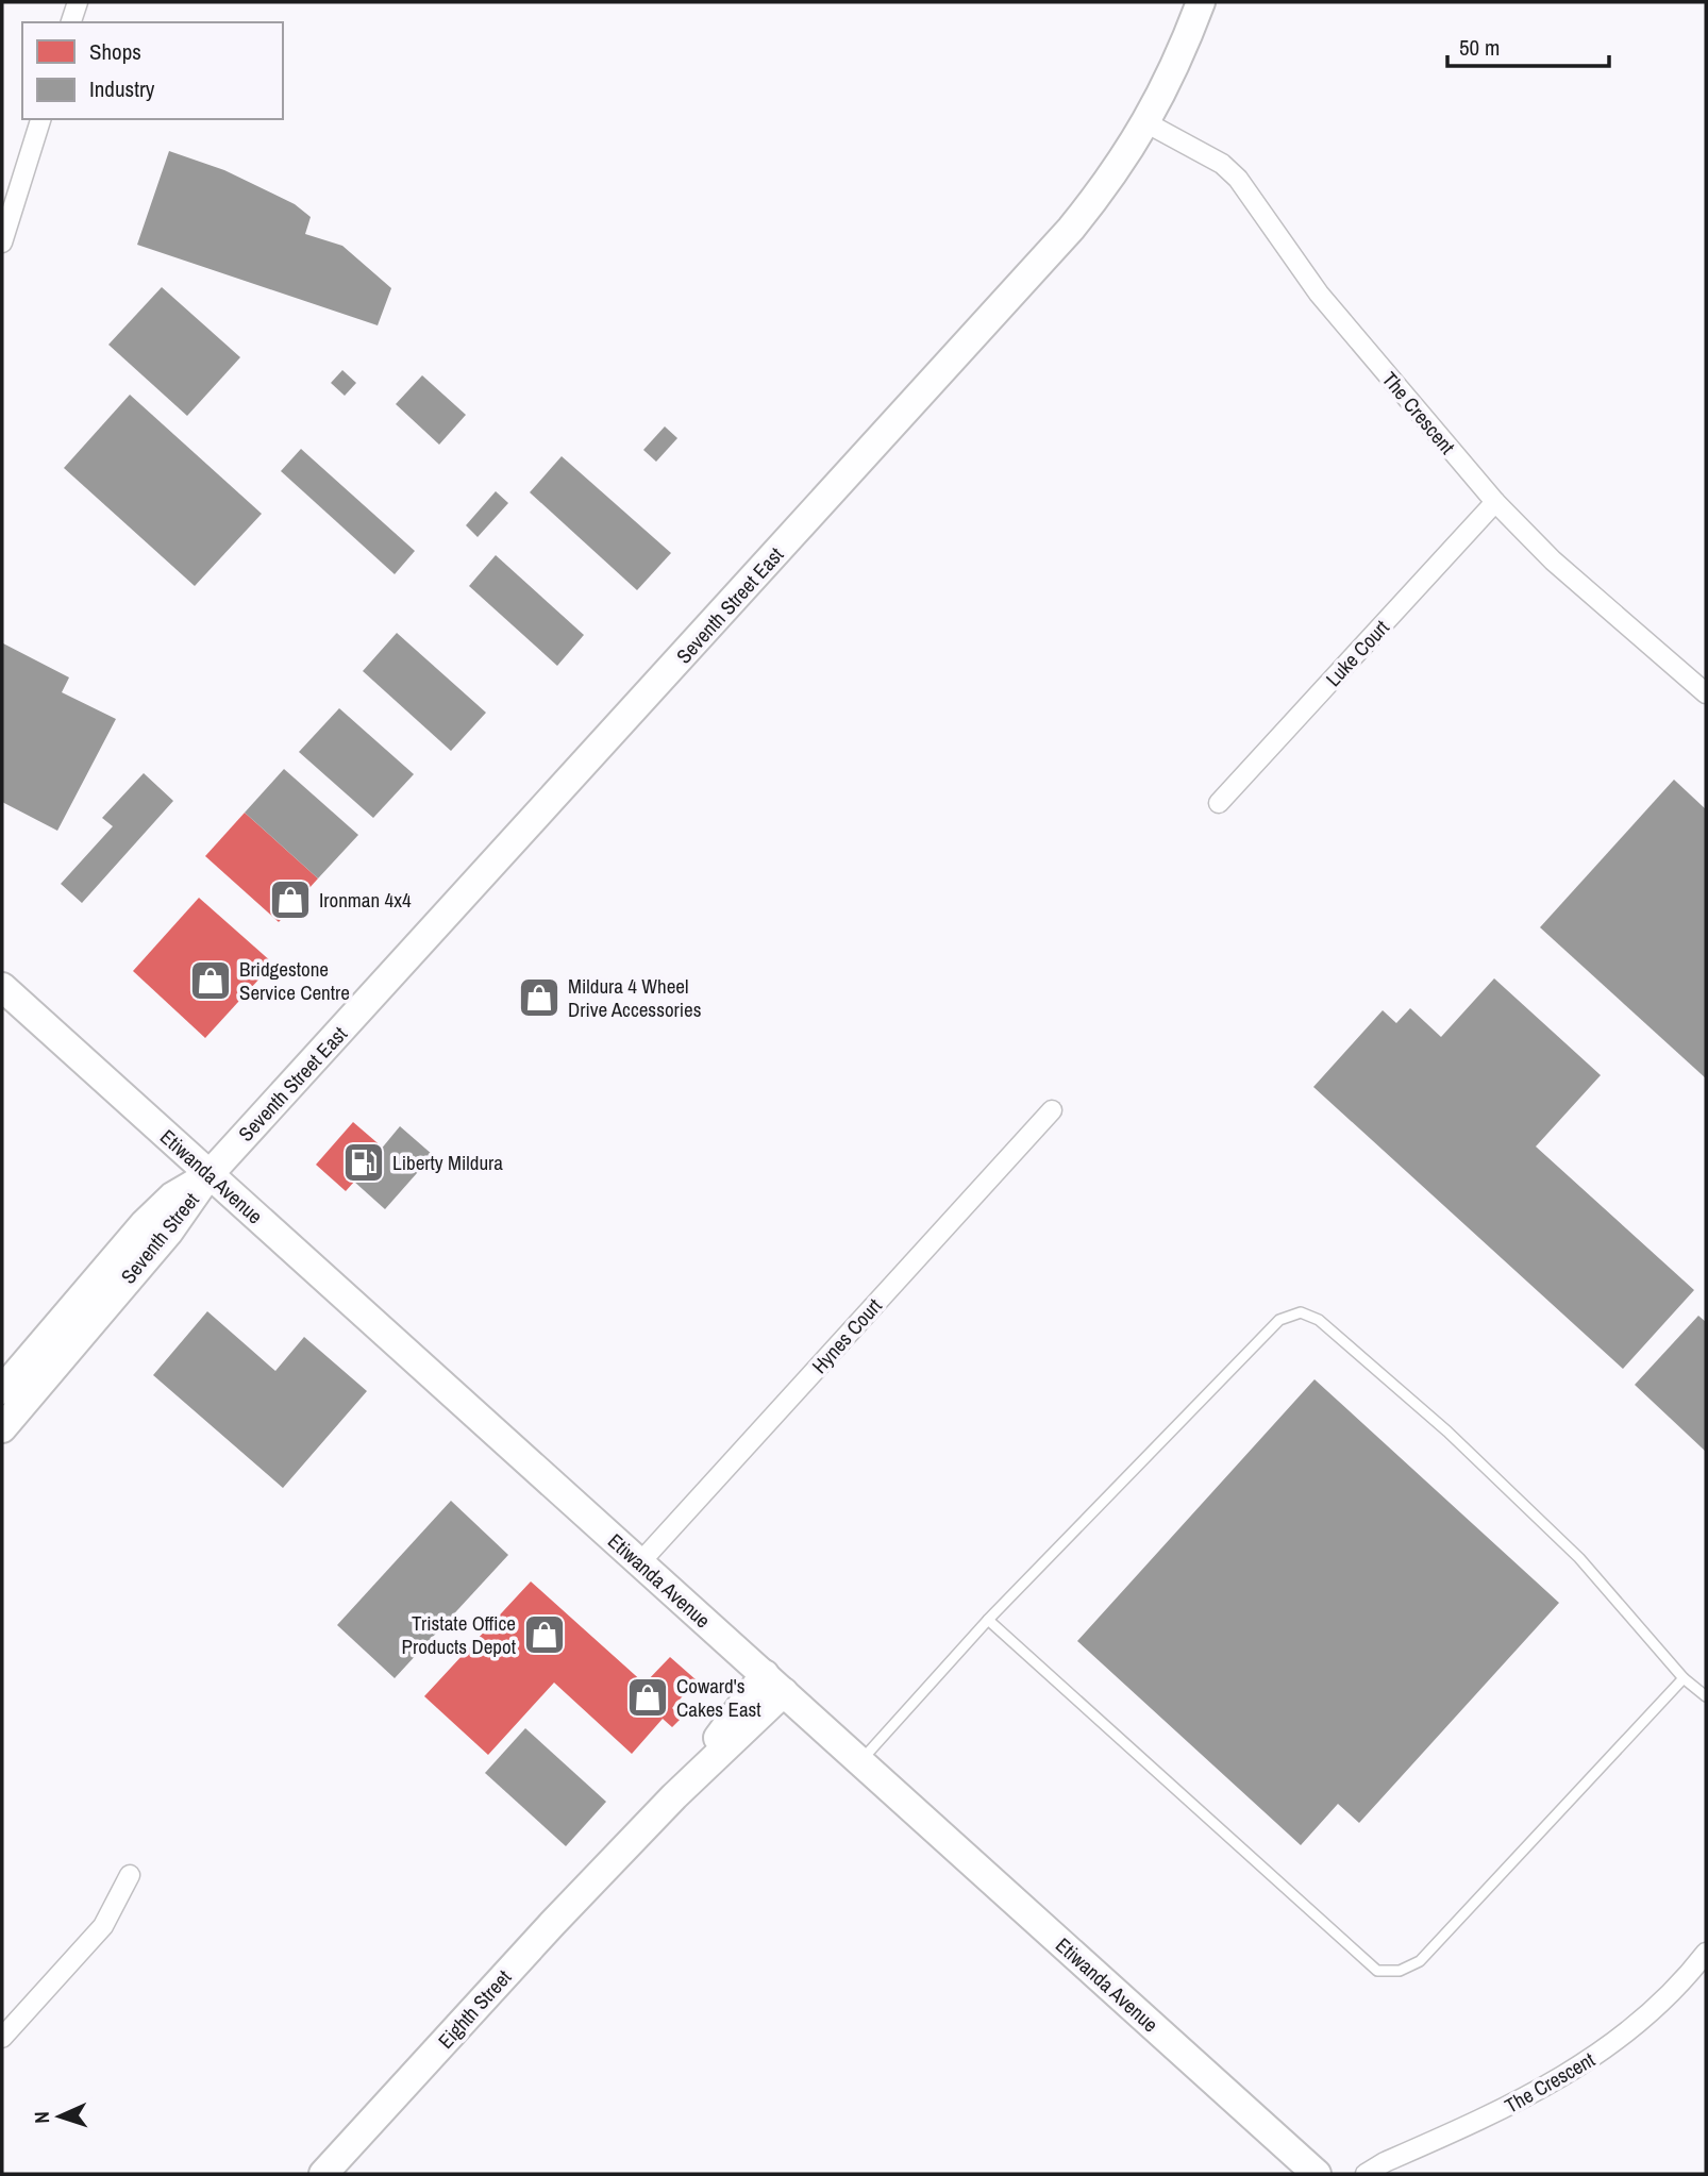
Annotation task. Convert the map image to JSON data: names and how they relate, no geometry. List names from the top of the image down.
{
  "streets": {
    "street": [
      "The Crescent",
      "Seventh Street East",
      "Luke Court",
      "Etiwanda Avenue",
      "Seventh Street",
      "Hynes Court",
      "Eighth Street"
    ]
  },
  "crossings": [
    ["The Crescent", "Seventh Street East"],
    ["The Crescent", "Luke Court"],
    ["Seventh Street East", "Etiwanda Avenue"],
    ["Seventh Street East", "Seventh Street"],
    ["Etiwanda Avenue", "Seventh Street"],
    ["Etiwanda Avenue", "Hynes Court"],
    ["Etiwanda Avenue", "Eighth Street"]
  ],
  "places": {
    "shop": [
      "Ironman 4x4",
      "Bridgestone Service Centre",
      "Mildura 4 Wheel Drive Accessories",
      "Tristate Office Products Depot",
      "Coward's Cakes East"
    ],
    "fuel station": ["Liberty Mildura"]
  },
  "legend": ["Shops", "Industry"],
  "scale_bar": "50 m",
  "north": "left"
}
